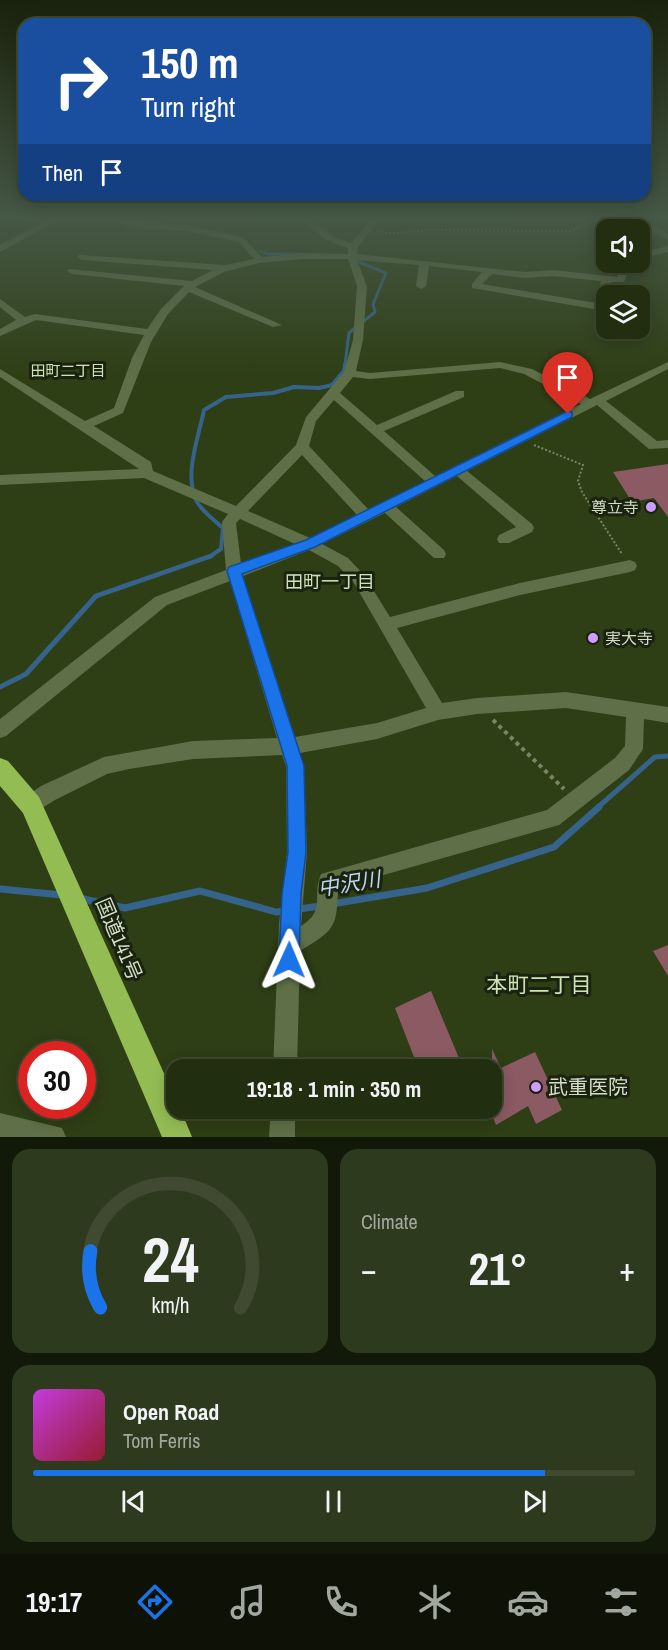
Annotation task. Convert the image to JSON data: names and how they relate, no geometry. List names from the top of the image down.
{
  "streets": {
    "highway": ["国道141号"]
  },
  "districts": ["田町二丁目", "田町一丁目", "本町二丁目"],
  "water": ["中沢川"],
  "places": ["尊立寺", "実大寺", "武重医院"],
  "page": {
    "turn": ["150 m", "Turn right"],
    "then": "Then",
    "limit": "30",
    "trip": "19:18 · 1 min · 350 m",
    "tile": "Climate",
    "heat": ["−", "21°", "+"],
    "song": ["Open Road", "Tom Ferris"],
    "tabs": "19:17",
    "gauge": ["24", "km/h"]
  }
}
